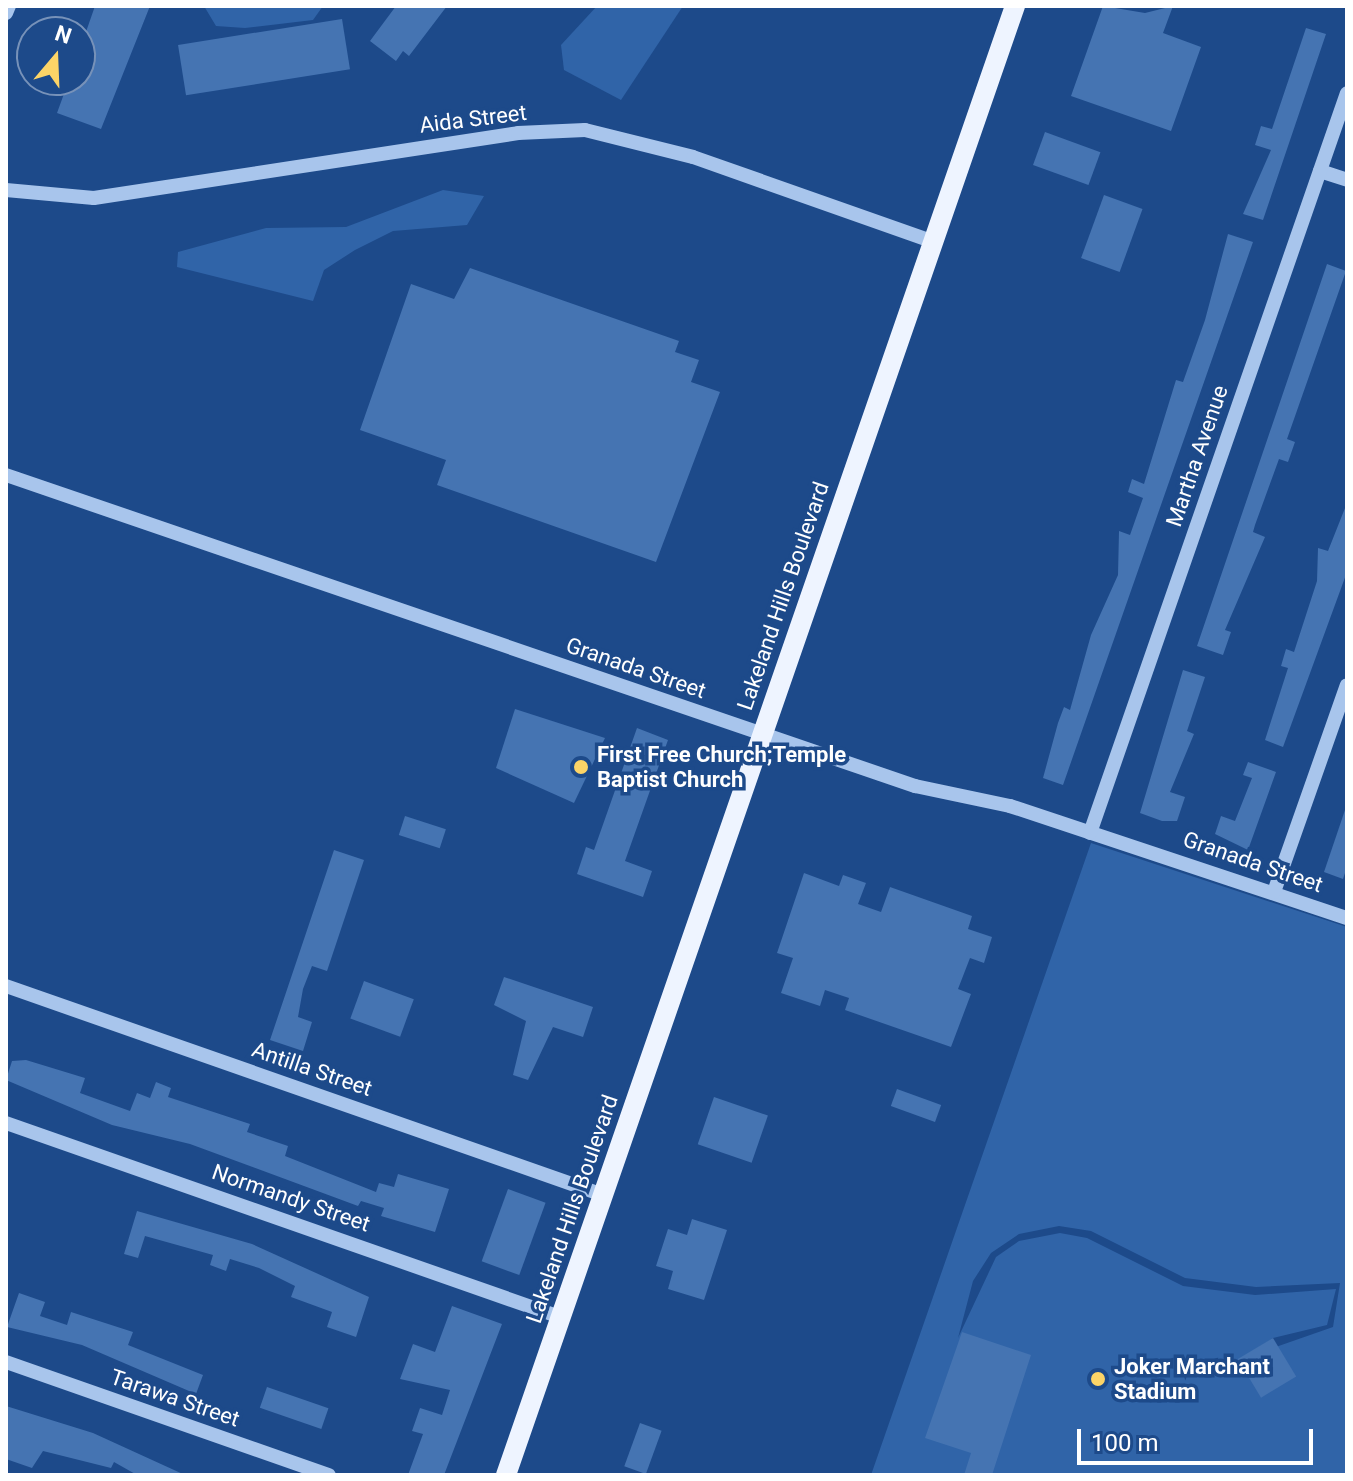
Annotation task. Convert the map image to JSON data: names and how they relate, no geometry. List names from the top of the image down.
{
  "streets": {
    "main road": ["Lakeland Hills Boulevard"],
    "street": [
      "Aida Street",
      "Martha Avenue",
      "Granada Street",
      "Antilla Street",
      "Normandy Street",
      "Tarawa Street"
    ]
  },
  "crossings": [
    ["Aida Street", "Lakeland Hills Boulevard"],
    ["Martha Avenue", "Granada Street"],
    ["Lakeland Hills Boulevard", "Granada Street"],
    ["Lakeland Hills Boulevard", "Antilla Street"],
    ["Lakeland Hills Boulevard", "Normandy Street"]
  ],
  "places": ["First Free Church;Temple Baptist Church", "Joker Marchant Stadium"],
  "scale_bar": "100 m",
  "north": "top"
}
